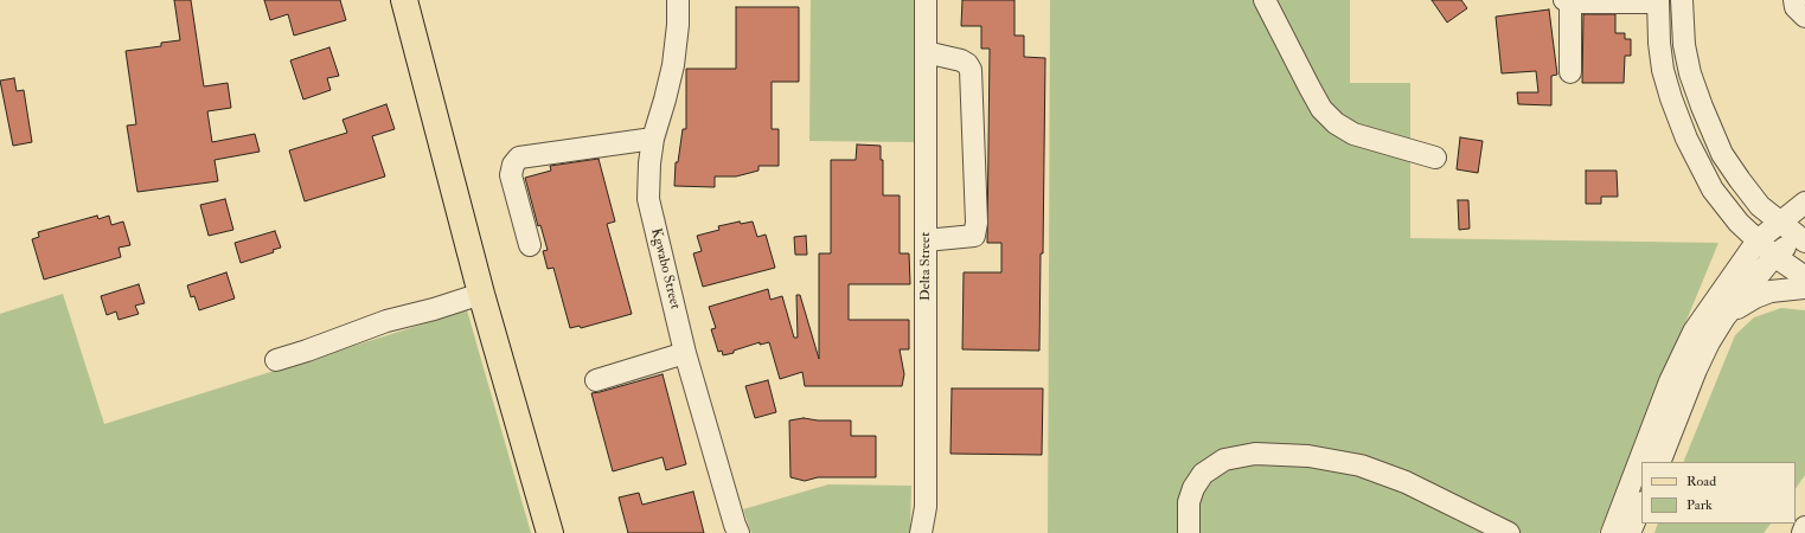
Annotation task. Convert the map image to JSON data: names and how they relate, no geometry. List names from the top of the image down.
{
  "streets": {
    "street": ["Delta Street", "Kgwabo Street"]
  },
  "legend": ["Road", "Park"]
}
